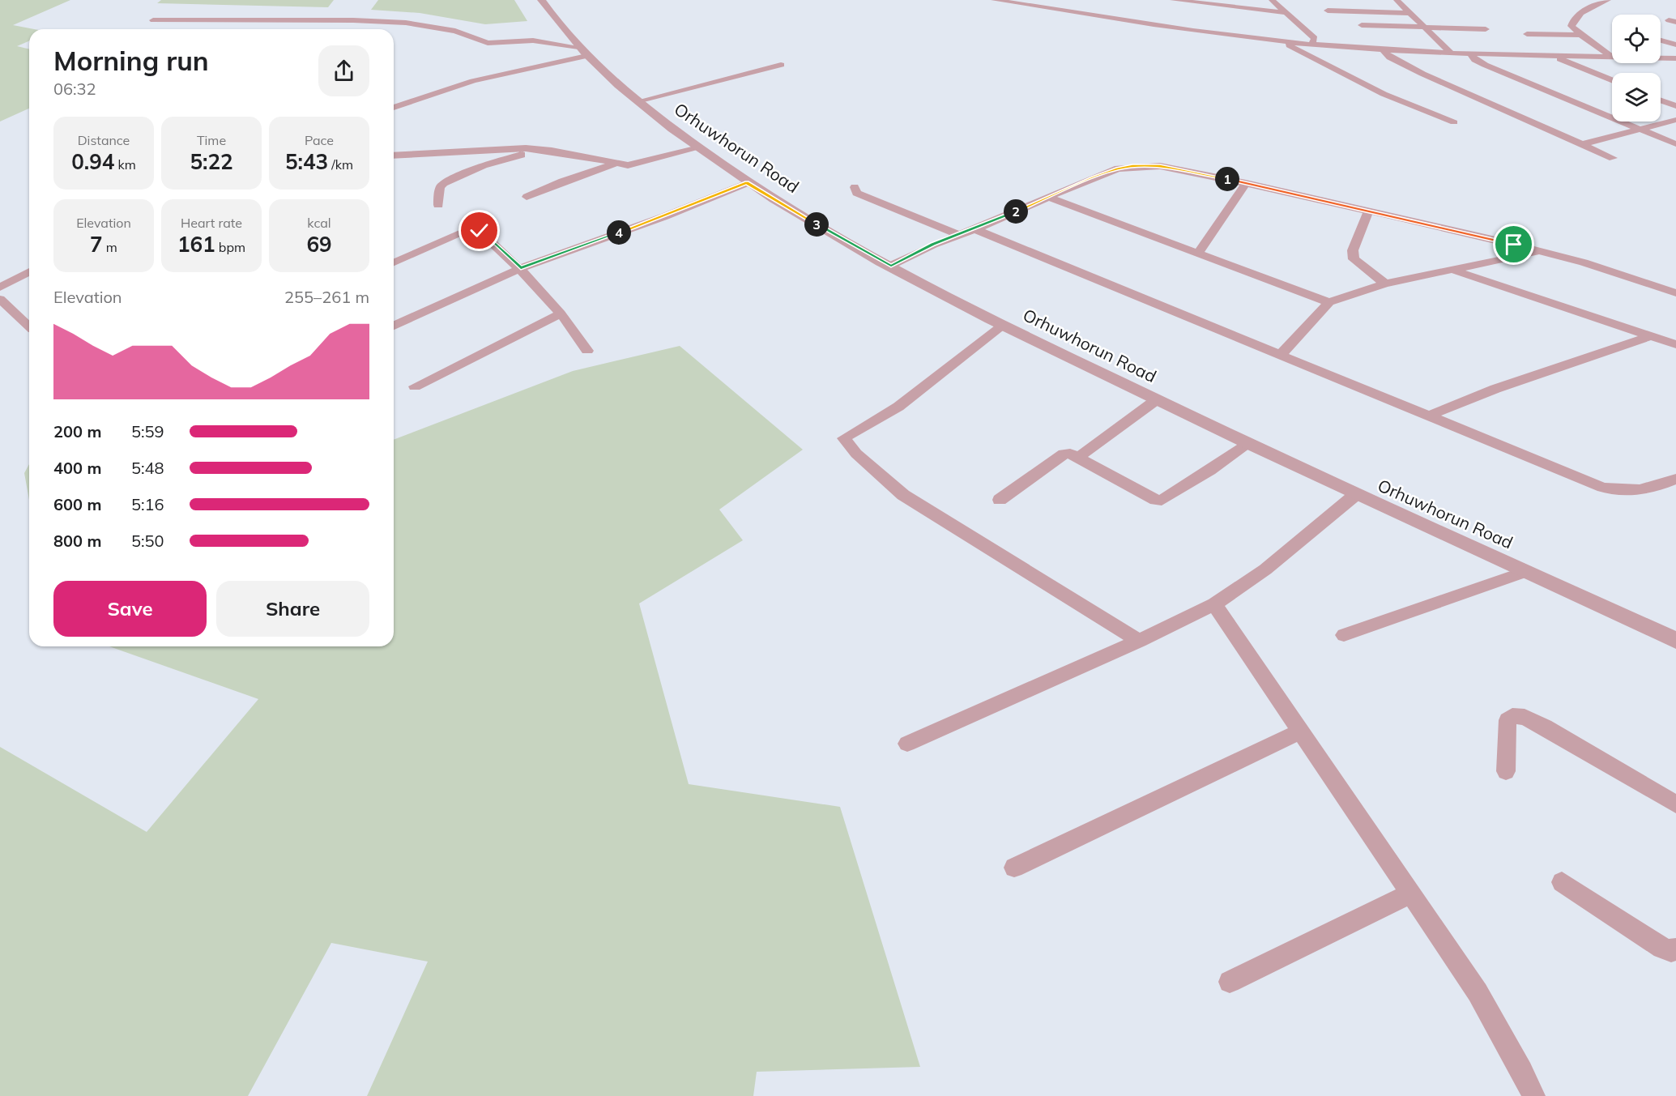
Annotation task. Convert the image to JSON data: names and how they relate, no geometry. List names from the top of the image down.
{
  "streets": {
    "street": ["Orhuwhorun Road"]
  },
  "page": {
    "heading": ["Morning run", "06:32"],
    "stats": [
      ["Distance", "0.94 km"],
      ["Time", "5:22"],
      ["Pace", "5:43 /km"],
      ["Elevation", "7 m"],
      ["Heart rate", "161 bpm"],
      ["kcal", "69"]
    ],
    "pins": [
      "1",
      "2",
      "3",
      "4"
    ],
    "chart": ["Elevation", "255–261 m"],
    "list": [
      {
        "name": "200 m",
        "note": "5:59"
      },
      {
        "name": "400 m",
        "note": "5:48"
      },
      {
        "name": "600 m",
        "note": "5:16"
      },
      {
        "name": "800 m",
        "note": "5:50"
      }
    ],
    "buttons": ["Save", "Share"]
  }
}
